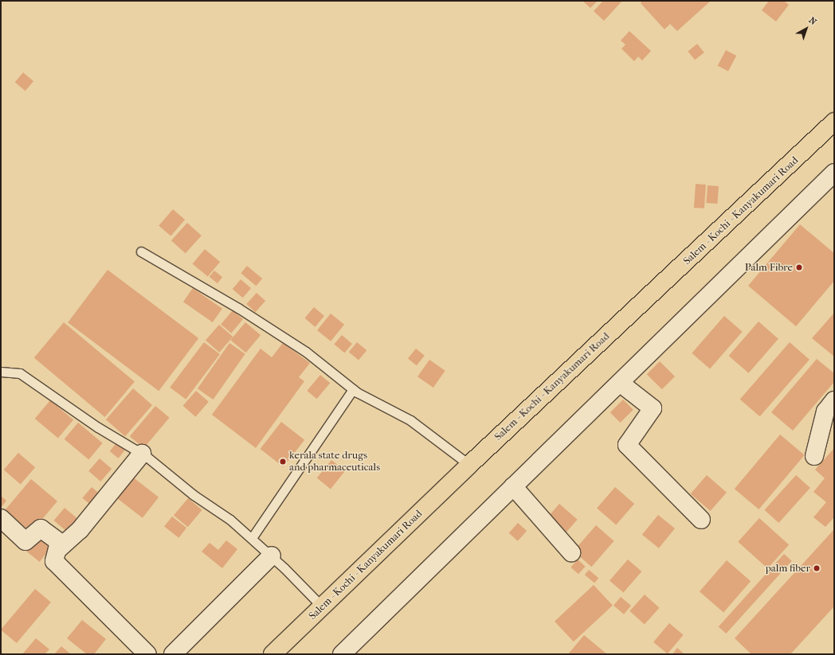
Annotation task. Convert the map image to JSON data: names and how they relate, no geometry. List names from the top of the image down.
{
  "streets": {
    "highway": ["Salem - Kochi - Kanyakumari Road"]
  },
  "places": ["Palm Fibre", "kerala state drugs and pharmaceuticals", "palm fiber"],
  "north": "top right"
}
